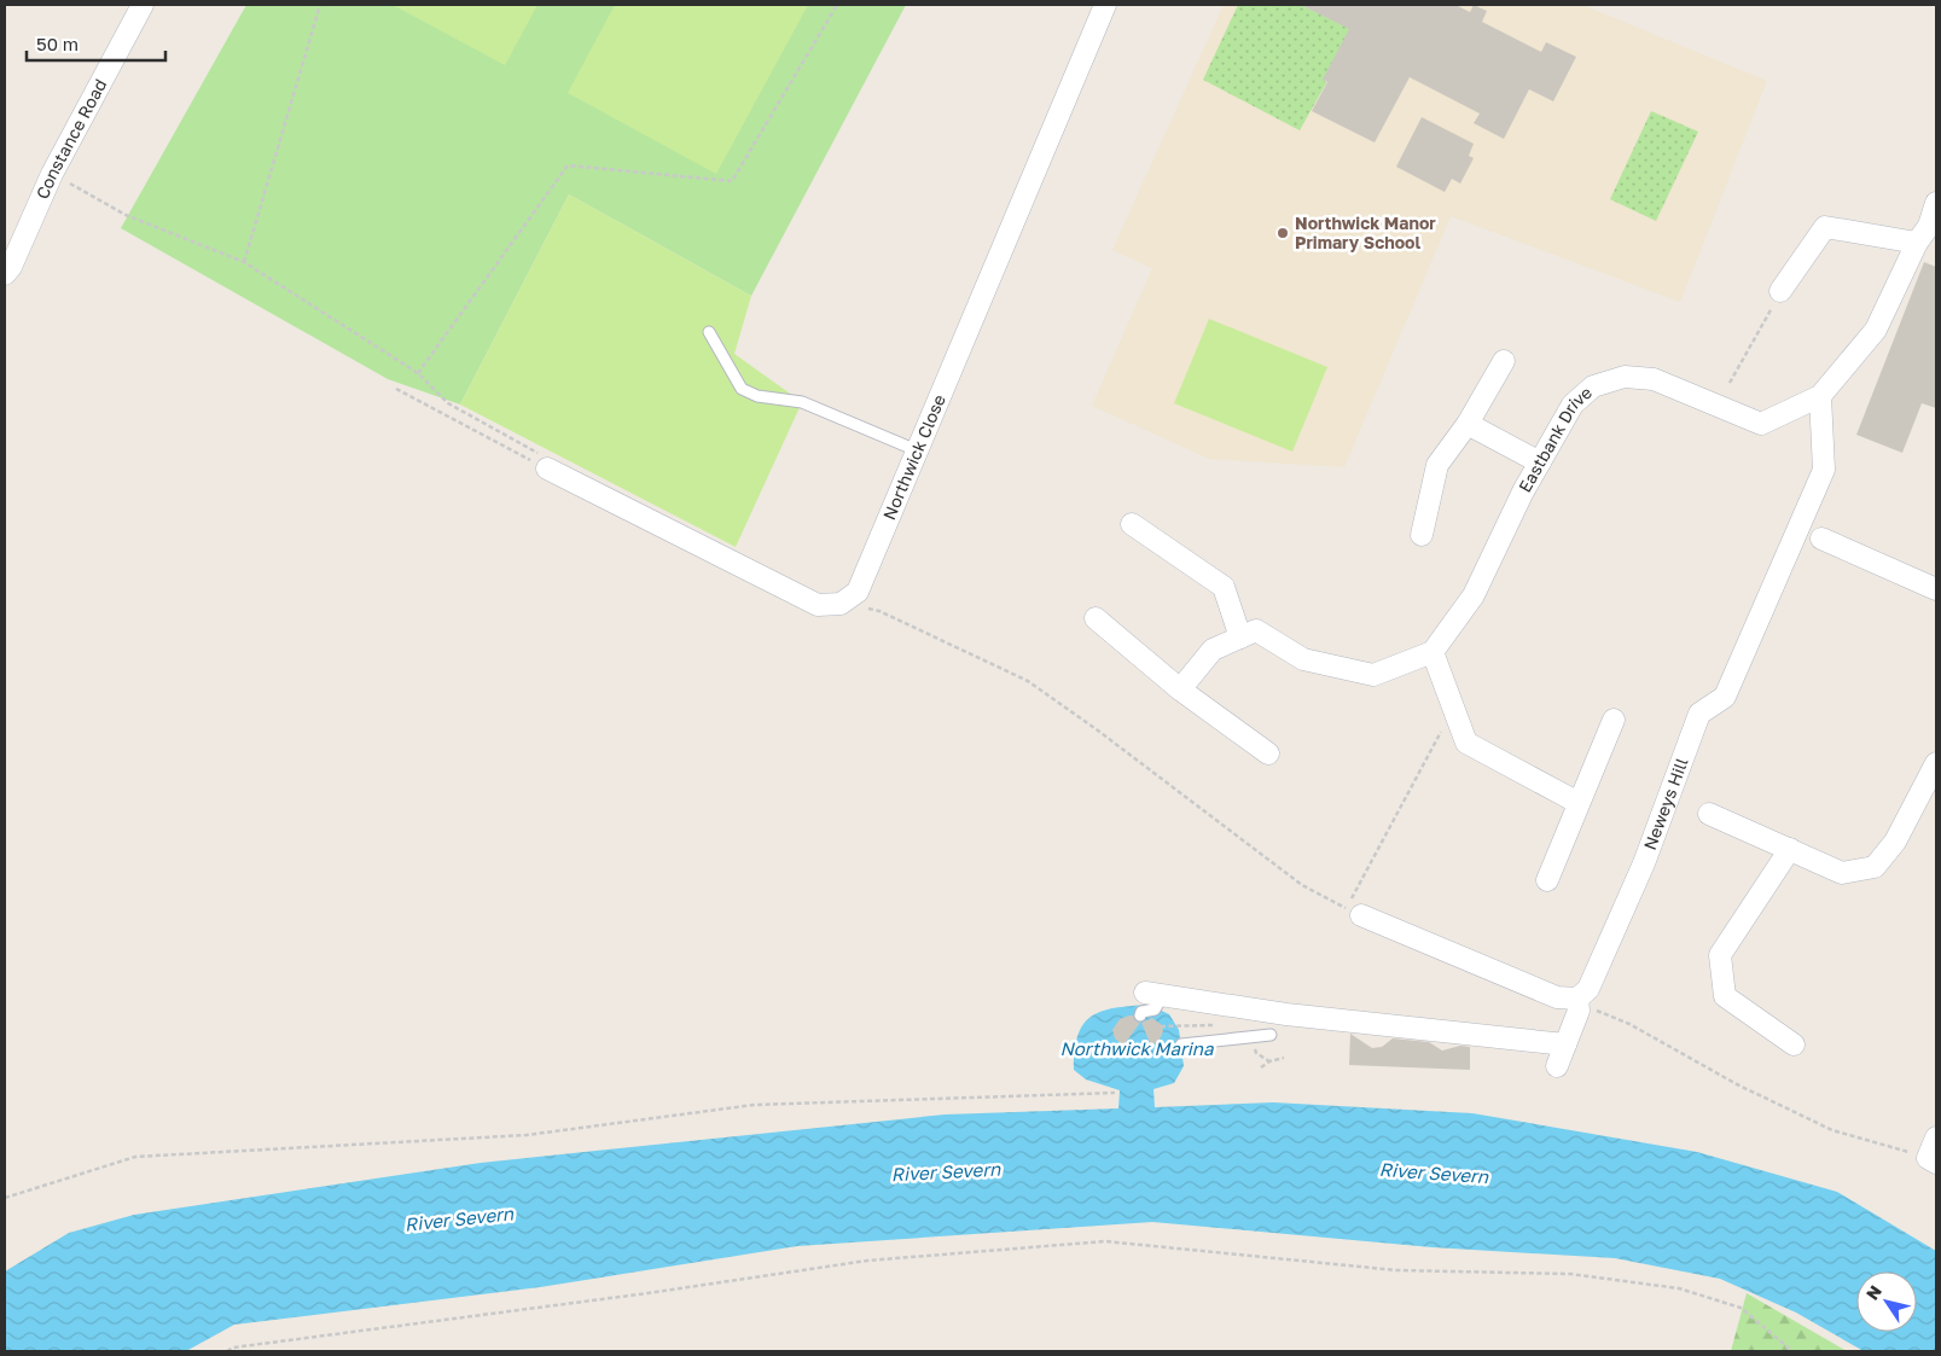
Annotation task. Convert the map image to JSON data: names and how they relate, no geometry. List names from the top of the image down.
{
  "streets": {
    "street": [
      "Constance Road",
      "Eastbank Drive",
      "Northwick Close",
      "Neweys Hill"
    ]
  },
  "crossings": [
    ["Eastbank Drive", "Neweys Hill"]
  ],
  "water": ["Northwick Marina", "River Severn"],
  "places": ["Northwick Manor Primary School"],
  "scale_bar": "50 m",
  "north": "top left"
}
